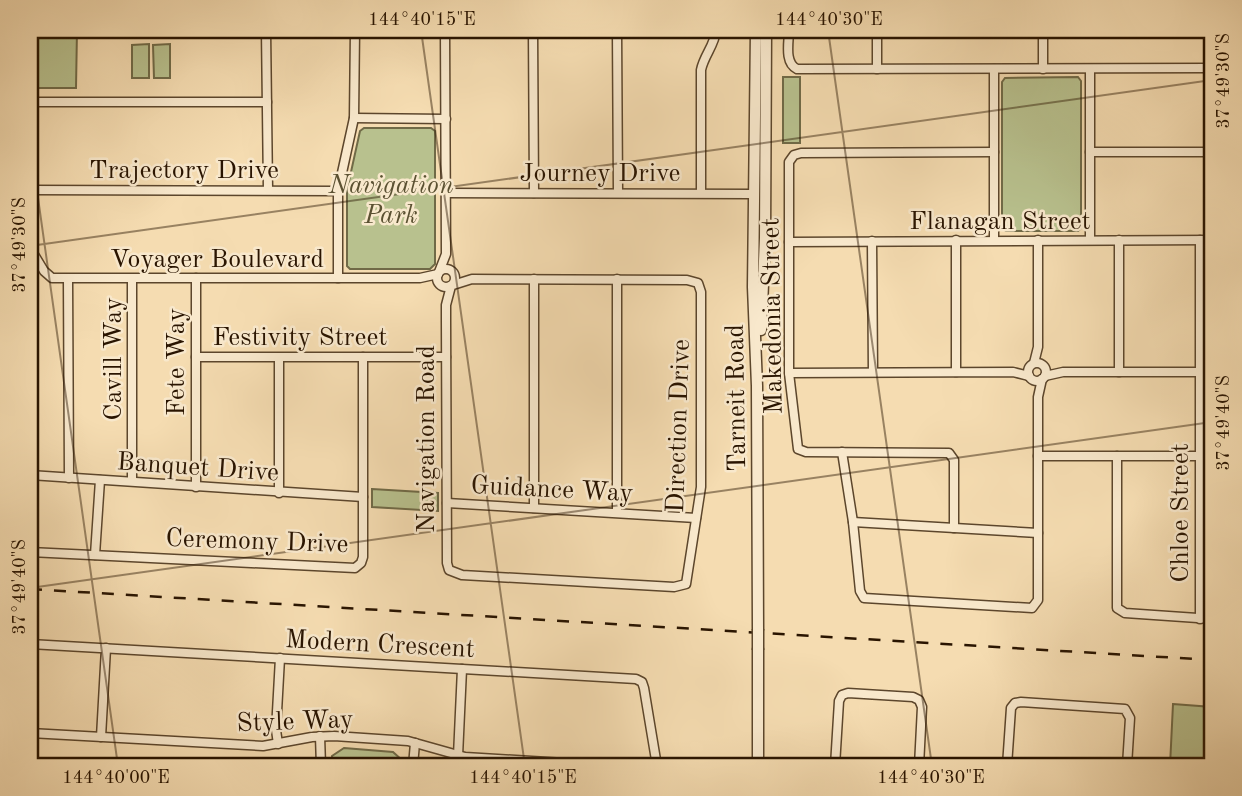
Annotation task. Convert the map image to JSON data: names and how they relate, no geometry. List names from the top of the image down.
{
  "streets": {
    "street": [
      "Trajectory Drive",
      "Journey Drive",
      "Flanagan Street",
      "Voyager Boulevard",
      "Makedonia Street",
      "Festivity Street",
      "Cavill Way",
      "Fete Way",
      "Tarneit Road",
      "Direction Drive",
      "Navigation Road",
      "Banquet Drive",
      "Guidance Way",
      "Chloe Street",
      "Ceremony Drive",
      "Modern Crescent",
      "Style Way"
    ]
  },
  "crossings": [
    ["Journey Drive", "Tarneit Road"],
    ["Flanagan Street", "Makedonia Street"],
    ["Flanagan Street", "Chloe Street"],
    ["Voyager Boulevard", "Cavill Way"],
    ["Voyager Boulevard", "Fete Way"],
    ["Voyager Boulevard", "Navigation Road"],
    ["Festivity Street", "Fete Way"],
    ["Festivity Street", "Navigation Road"],
    ["Festivity Street", "Ceremony Drive"],
    ["Cavill Way", "Banquet Drive"],
    ["Fete Way", "Banquet Drive"],
    ["Direction Drive", "Navigation Road"],
    ["Direction Drive", "Guidance Way"],
    ["Navigation Road", "Guidance Way"],
    ["Banquet Drive", "Ceremony Drive"]
  ],
  "parks": ["Navigation Park"],
  "coordinates": [
    "144°40'15\"E",
    "144°40'30\"E",
    "37°49'30\"S",
    "37°49'40\"S",
    "144°40'00\"E"
  ]
}
